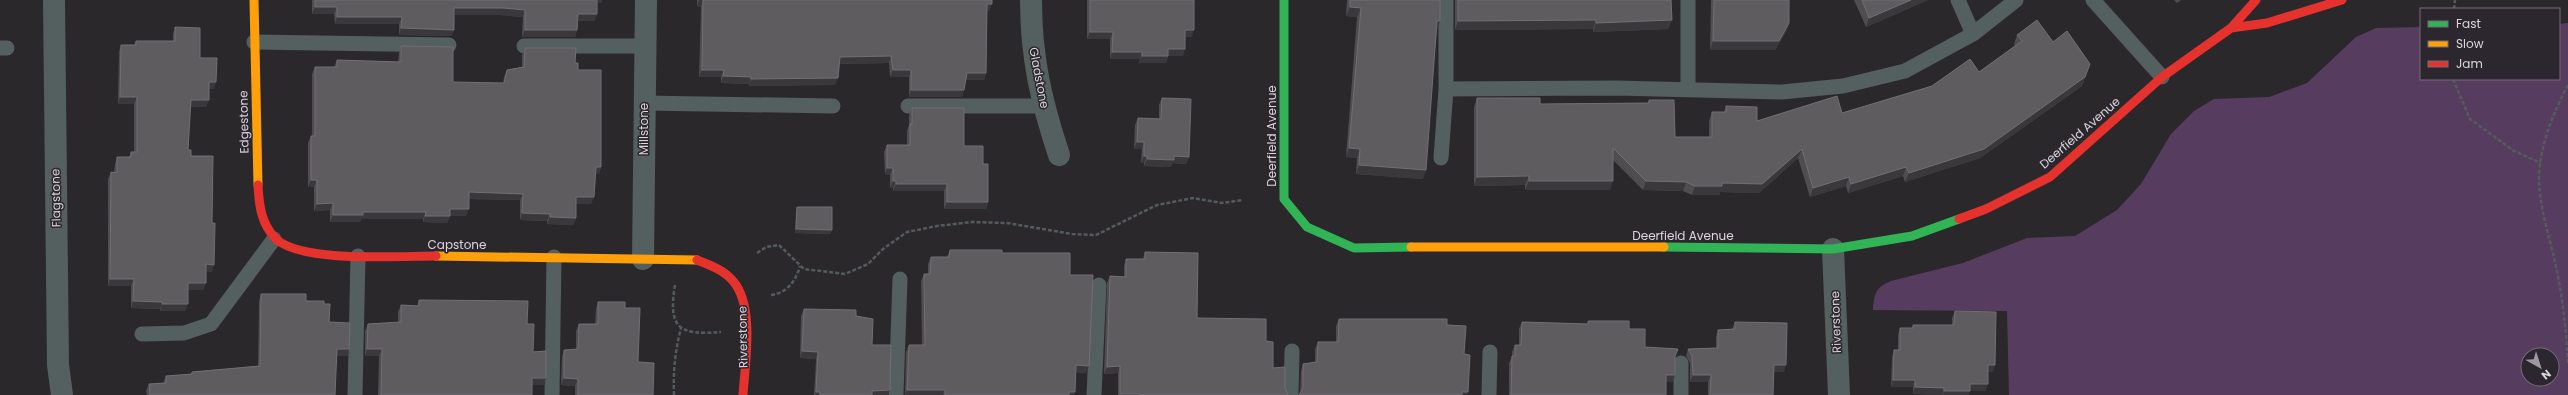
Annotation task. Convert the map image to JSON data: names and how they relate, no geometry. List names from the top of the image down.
{
  "streets": {
    "street": [
      "Gladstone",
      "Edgestone",
      "Millstone",
      "Deerfield Avenue",
      "Flagstone",
      "Capstone",
      "Riverstone"
    ]
  },
  "crossings": [
    ["Edgestone", "Capstone"],
    ["Millstone", "Capstone"],
    ["Millstone", "Riverstone"],
    ["Deerfield Avenue", "Riverstone"],
    ["Capstone", "Riverstone"]
  ],
  "legend": ["Fast", "Slow", "Jam"],
  "north": "bottom right"
}
